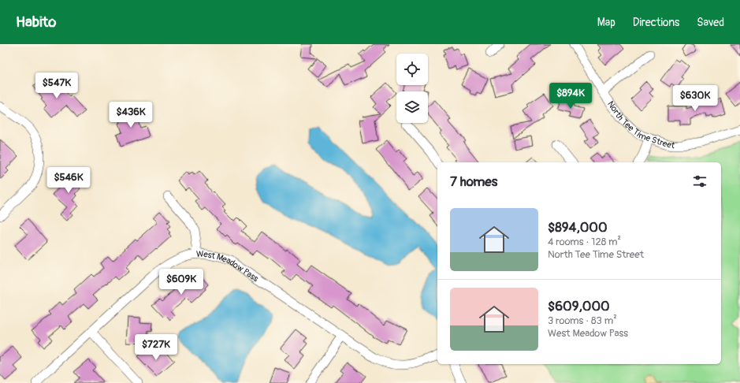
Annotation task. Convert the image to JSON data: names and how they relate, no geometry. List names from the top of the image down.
{
  "streets": {
    "street": ["North Tee Time Street", "West Meadow Pass"]
  },
  "page": {
    "header": "Habito",
    "nav": ["Map", "Directions", "Saved"],
    "price": [
      "$547K",
      "$894K",
      "$630K",
      "$436K",
      "$546K",
      "$609K",
      "$727K"
    ],
    "heading": "7 homes",
    "list": [
      {
        "name": "$894,000",
        "note": "4 rooms · 128 m² · North Tee Time Street"
      },
      {
        "name": "$609,000",
        "note": "3 rooms · 83 m² · West Meadow Pass"
      }
    ]
  }
}
